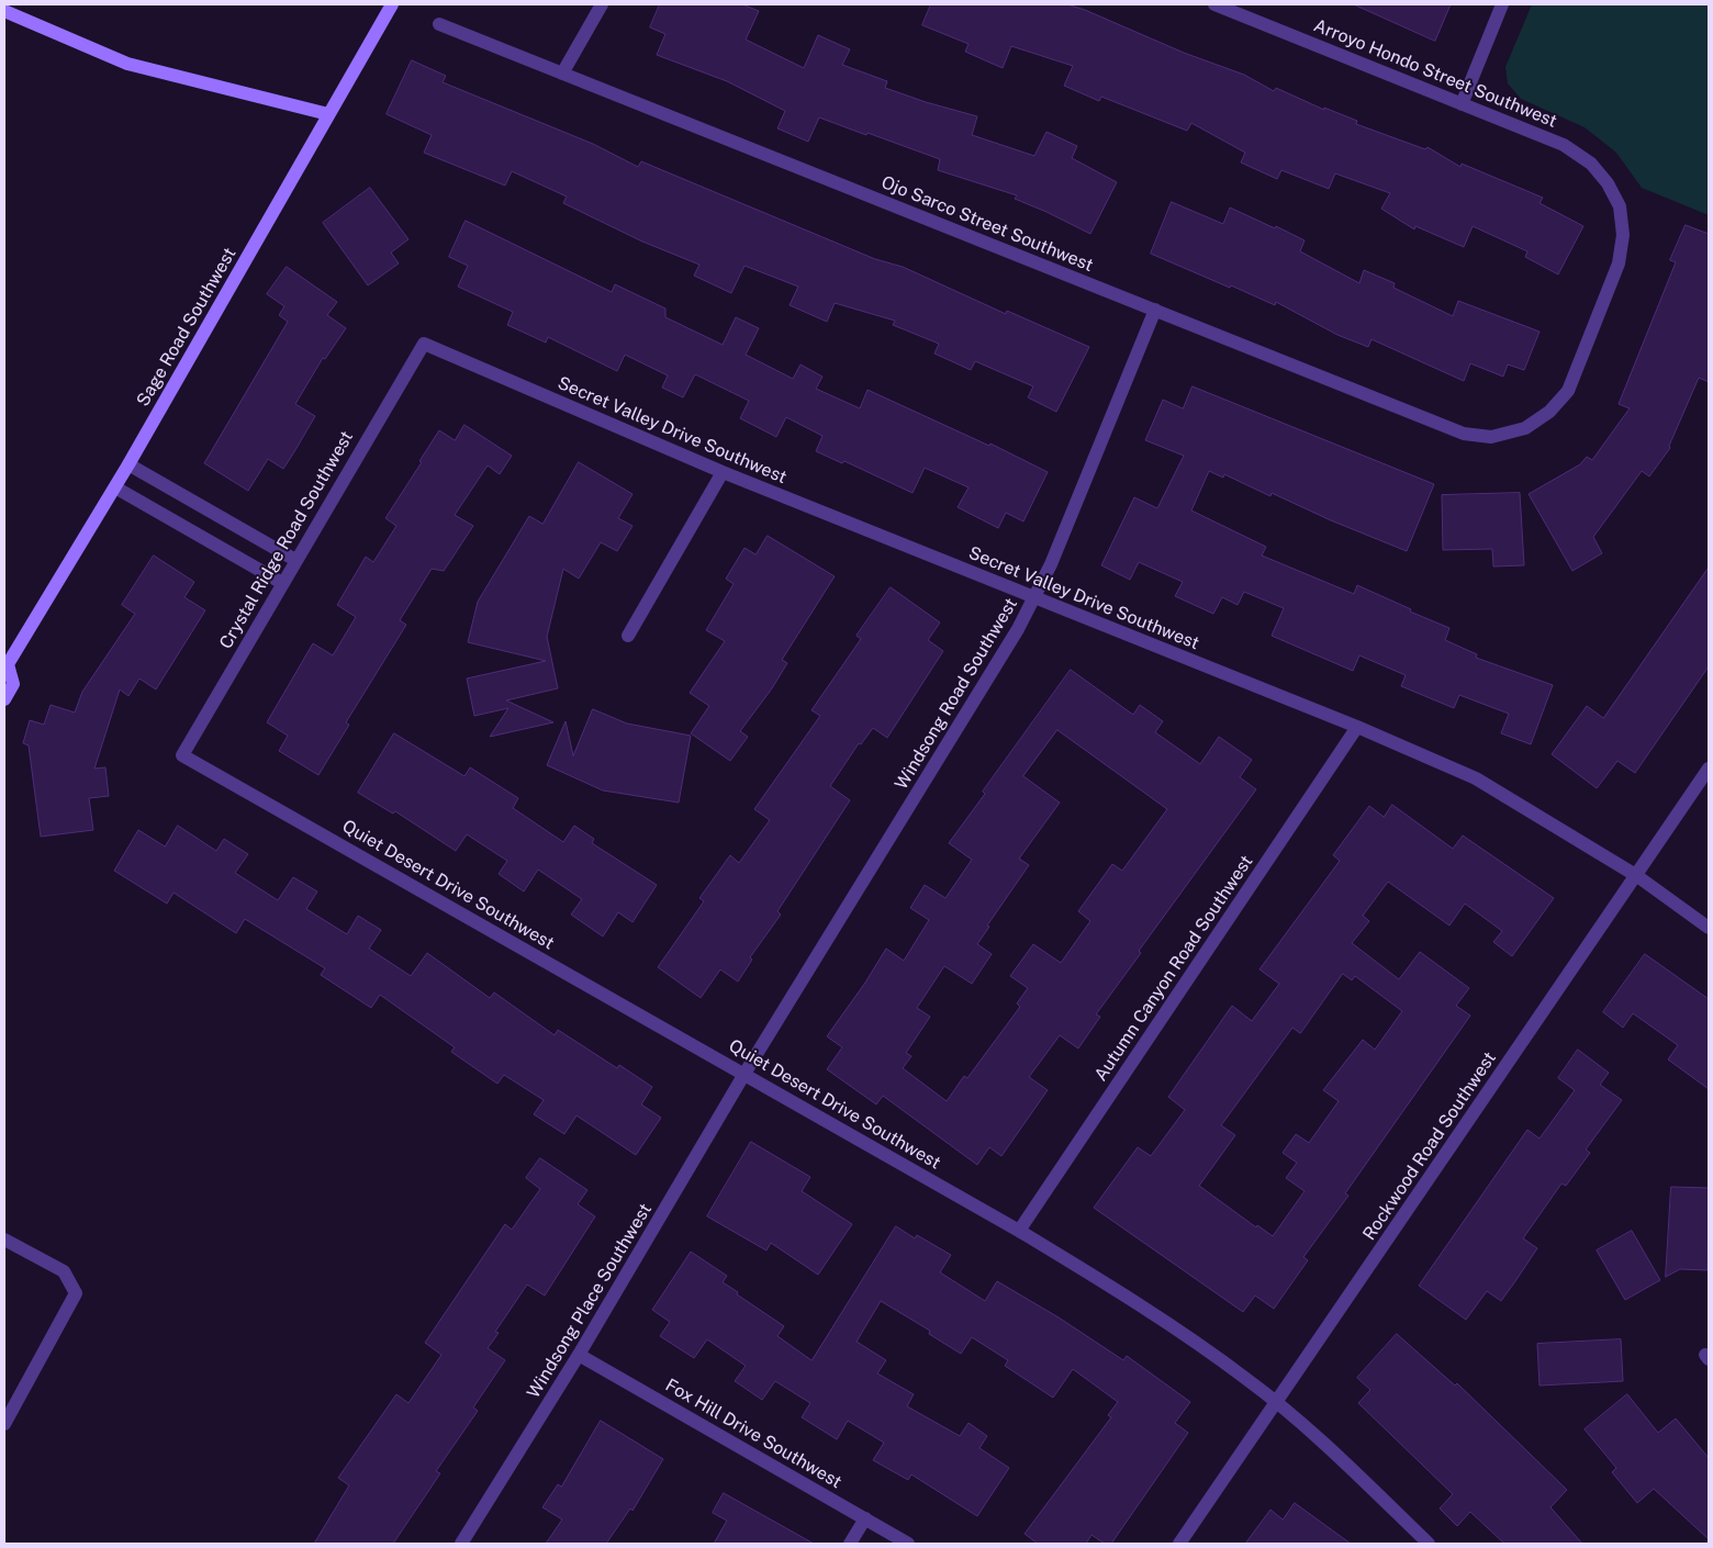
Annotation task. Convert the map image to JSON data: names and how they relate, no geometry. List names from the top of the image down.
{
  "streets": {
    "street": [
      "Arroyo Hondo Street Southwest",
      "Ojo Sarco Street Southwest",
      "Sage Road Southwest",
      "Secret Valley Drive Southwest",
      "Crystal Ridge Road Southwest",
      "Windsong Road Southwest",
      "Quiet Desert Drive Southwest",
      "Autumn Canyon Road Southwest",
      "Rockwood Road Southwest",
      "Windsong Place Southwest",
      "Fox Hill Drive Southwest"
    ]
  },
  "crossings": [
    ["Arroyo Hondo Street Southwest", "Ojo Sarco Street Southwest"],
    ["Ojo Sarco Street Southwest", "Windsong Road Southwest"],
    ["Secret Valley Drive Southwest", "Crystal Ridge Road Southwest"],
    ["Secret Valley Drive Southwest", "Windsong Road Southwest"],
    ["Secret Valley Drive Southwest", "Autumn Canyon Road Southwest"],
    ["Secret Valley Drive Southwest", "Rockwood Road Southwest"],
    ["Crystal Ridge Road Southwest", "Quiet Desert Drive Southwest"],
    ["Windsong Road Southwest", "Quiet Desert Drive Southwest"],
    ["Windsong Road Southwest", "Windsong Place Southwest"],
    ["Quiet Desert Drive Southwest", "Autumn Canyon Road Southwest"],
    ["Quiet Desert Drive Southwest", "Rockwood Road Southwest"],
    ["Quiet Desert Drive Southwest", "Windsong Place Southwest"],
    ["Windsong Place Southwest", "Fox Hill Drive Southwest"]
  ]
}
